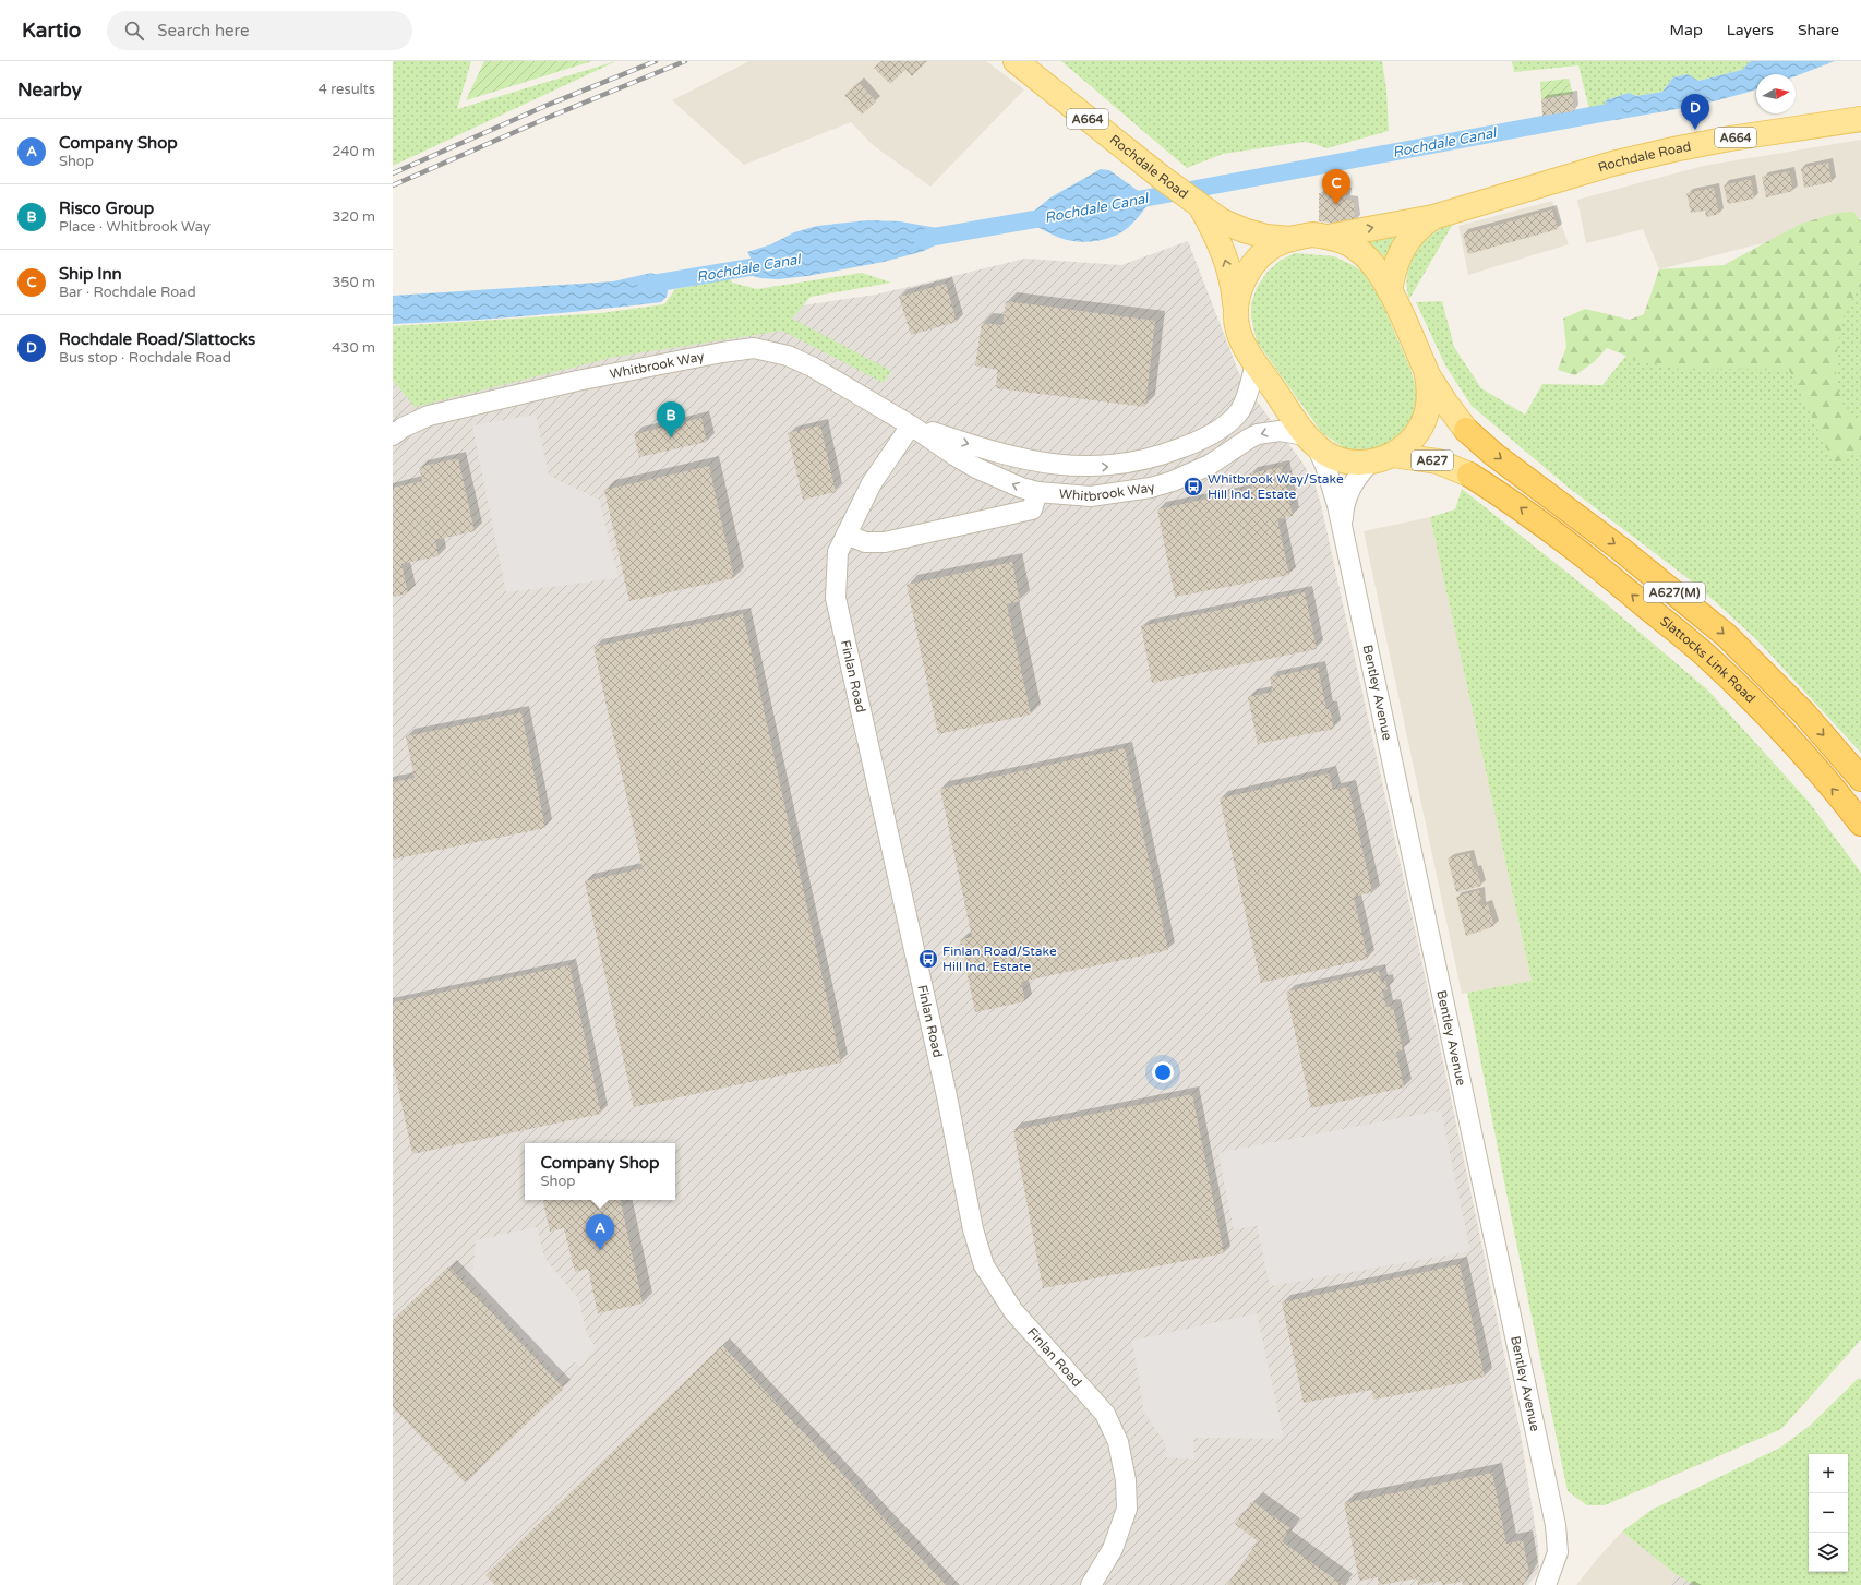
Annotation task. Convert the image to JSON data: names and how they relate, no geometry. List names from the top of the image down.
{
  "streets": {
    "highway": ["A627(M)", "Slattocks Link Road"],
    "main road": ["A664", "Rochdale Road", "A627"],
    "street": ["Whitbrook Way", "Finlan Road", "Bentley Avenue"]
  },
  "crossings": [
    ["Whitbrook Way", "Finlan Road"],
    ["Whitbrook Way", "Bentley Avenue"]
  ],
  "one_way": ["Slattocks Link Road"],
  "water": ["Rochdale Canal"],
  "places": {
    "bus stop": ["Whitbrook Way/Stake Hill Ind. Estate", "Finlan Road/Stake Hill Ind. Estate"]
  },
  "north": "right",
  "page": {
    "header": "Kartio",
    "search": "Search here",
    "nav": ["Map", "Layers", "Share"],
    "heading": ["Nearby", "4 results"],
    "pins": [
      "D",
      "C",
      "B",
      "A"
    ],
    "list": [
      {
        "mark": "A",
        "name": "Company Shop",
        "note": "Shop",
        "value": "240 m"
      },
      {
        "mark": "B",
        "name": "Risco Group",
        "note": "Place · Whitbrook Way",
        "value": "320 m"
      },
      {
        "mark": "C",
        "name": "Ship Inn",
        "note": "Bar · Rochdale Road",
        "value": "350 m"
      },
      {
        "mark": "D",
        "name": "Rochdale Road/Slattocks",
        "note": "Bus stop · Rochdale Road",
        "value": "430 m"
      }
    ],
    "popup": ["Company Shop", "Shop"],
    "map_buttons": ["+", "−"]
  }
}
